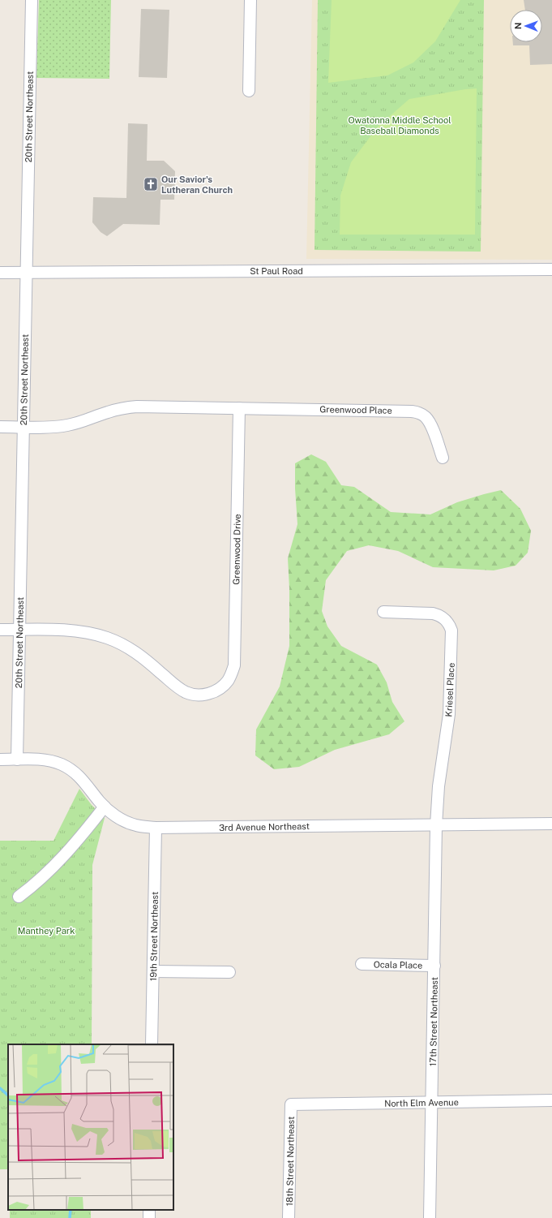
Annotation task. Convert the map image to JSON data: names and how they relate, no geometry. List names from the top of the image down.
{
  "streets": {
    "street": [
      "20th Street Northeast",
      "St Paul Road",
      "Greenwood Place",
      "Greenwood Drive",
      "Kriesel Place",
      "3rd Avenue Northeast",
      "19th Street Northeast",
      "Ocala Place",
      "17th Street Northeast",
      "North Elm Avenue",
      "18th Street Northeast"
    ]
  },
  "crossings": [
    ["20th Street Northeast", "St Paul Road"],
    ["20th Street Northeast", "Greenwood Drive"],
    ["20th Street Northeast", "3rd Avenue Northeast"],
    ["Greenwood Place", "Greenwood Drive"],
    ["Kriesel Place", "3rd Avenue Northeast"],
    ["Kriesel Place", "17th Street Northeast"],
    ["3rd Avenue Northeast", "19th Street Northeast"],
    ["3rd Avenue Northeast", "17th Street Northeast"],
    ["Ocala Place", "17th Street Northeast"],
    ["17th Street Northeast", "North Elm Avenue"],
    ["North Elm Avenue", "18th Street Northeast"]
  ],
  "parks": ["Owatonna Middle School Baseball Diamonds", "Manthey Park"],
  "places": {
    "church": ["Our Savior's Lutheran Church"]
  },
  "north": "left"
}
